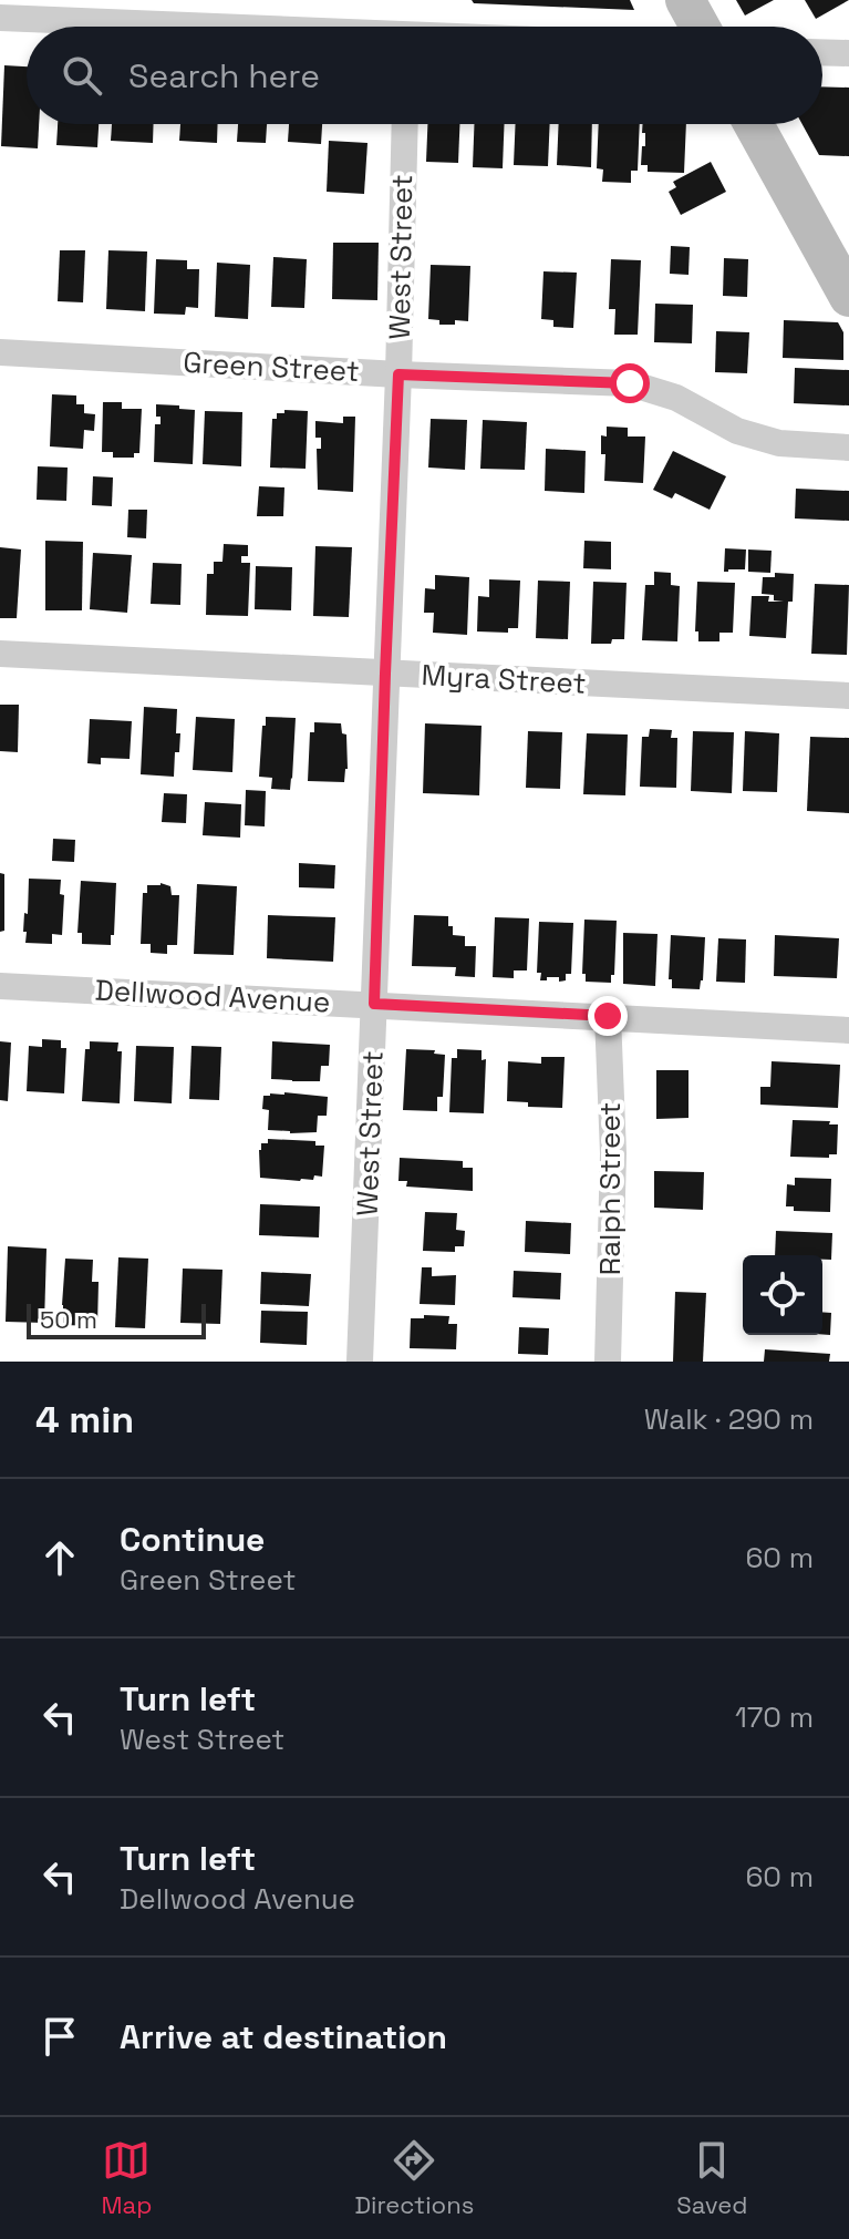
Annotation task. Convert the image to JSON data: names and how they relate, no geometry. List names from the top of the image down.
{
  "streets": {
    "street": [
      "West Street",
      "Green Street",
      "Myra Street",
      "Dellwood Avenue",
      "Ralph Street"
    ]
  },
  "crossings": [
    ["West Street", "Green Street"],
    ["West Street", "Myra Street"],
    ["West Street", "Dellwood Avenue"],
    ["Dellwood Avenue", "Ralph Street"]
  ],
  "scale_bar": "50 m",
  "page": {
    "search": "Search here",
    "scale": "50 m",
    "heading": ["4 min", "Walk · 290 m"],
    "list": [
      ["Continue", "Green Street", "60 m"],
      ["Turn left", "West Street", "170 m"],
      ["Turn left", "Dellwood Avenue", "60 m"],
      "Arrive at destination"
    ],
    "nav": ["Map", "Directions", "Saved"]
  }
}
